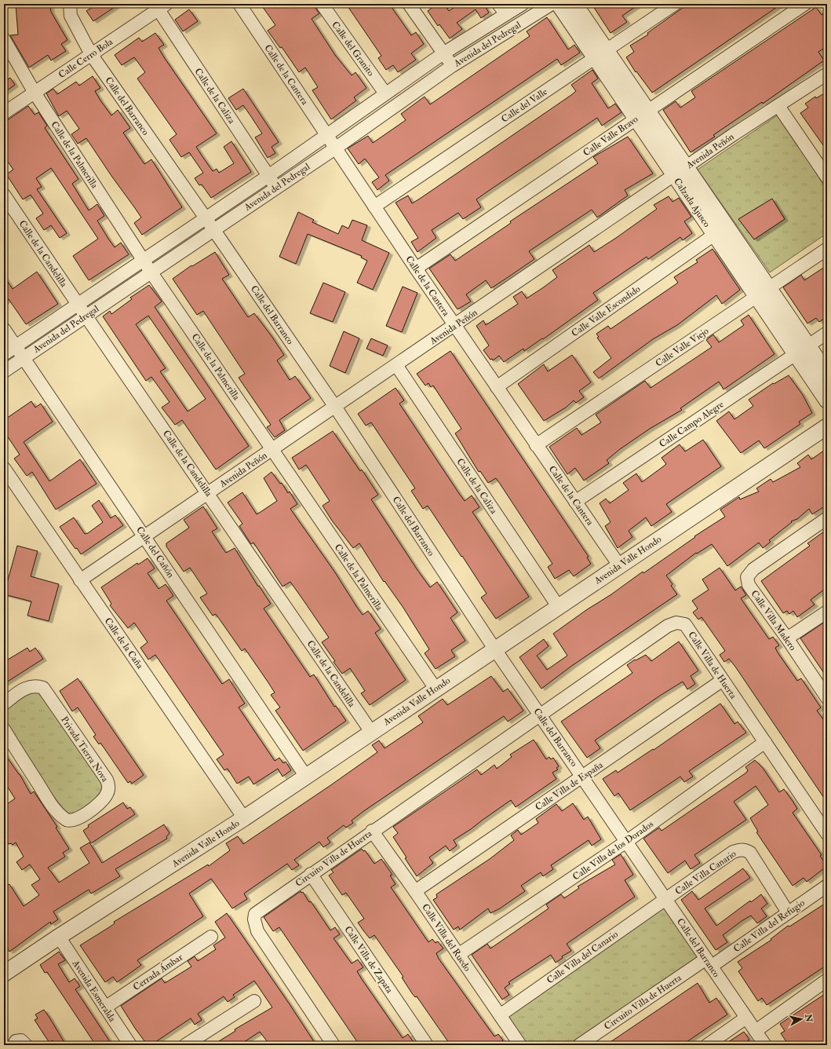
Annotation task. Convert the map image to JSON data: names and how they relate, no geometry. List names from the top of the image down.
{
  "streets": {
    "street": [
      "Avenida del Pedregal",
      "Calle del Granito",
      "Calle Cerro Bola",
      "Calle de la Cantera",
      "Calle de la Caliza",
      "Calle del Valle",
      "Calle del Barranco",
      "Calle Valle Bravo",
      "Avenida Peñón",
      "Calle de la Palmerilla",
      "Calzada Ajusco",
      "Calle de la Candelilla",
      "Calle Valle Escondido",
      "Calle Valle Viejo",
      "Calle Campo Alegre",
      "Calle del Cañón",
      "Avenida Valle Hondo",
      "Calle Villa Madero",
      "Calle de la Caña",
      "Calle Villa de Huerta",
      "Privada Tierra Nova",
      "Calle Villa de España",
      "Calle Villa de los Dorados",
      "Circuito Villa de Huerta",
      "Calle Villa Canario",
      "Calle Villa del Refugio",
      "Calle Villa del Ruedo",
      "Calle Villa del Canario",
      "Calle Villa de Zapata",
      "Cerrada Ámbar",
      "Avenida Esmeralda"
    ]
  },
  "crossings": [
    ["Avenida del Pedregal", "Calle del Granito"],
    ["Avenida del Pedregal", "Calle de la Cantera"],
    ["Avenida del Pedregal", "Calle de la Caliza"],
    ["Avenida del Pedregal", "Calle del Barranco"],
    ["Avenida del Pedregal", "Calle de la Palmerilla"],
    ["Avenida del Pedregal", "Calle de la Candelilla"],
    ["Avenida del Pedregal", "Calle del Cañón"],
    ["Calle Cerro Bola", "Calle de la Caliza"],
    ["Calle Cerro Bola", "Calle del Barranco"],
    ["Calle Cerro Bola", "Calle de la Palmerilla"],
    ["Calle de la Cantera", "Calle del Valle"],
    ["Calle de la Cantera", "Calle Valle Bravo"],
    ["Calle de la Cantera", "Avenida Peñón"],
    ["Calle de la Cantera", "Calle Valle Escondido"],
    ["Calle de la Cantera", "Calle Valle Viejo"],
    ["Calle de la Cantera", "Calle Campo Alegre"],
    ["Calle de la Cantera", "Avenida Valle Hondo"],
    ["Calle de la Caliza", "Avenida Peñón"],
    ["Calle de la Caliza", "Avenida Valle Hondo"],
    ["Calle del Valle", "Calzada Ajusco"],
    ["Calle del Barranco", "Avenida Peñón"],
    ["Calle del Barranco", "Avenida Valle Hondo"],
    ["Calle del Barranco", "Calle Villa de Huerta"],
    ["Calle del Barranco", "Calle Villa de España"],
    ["Calle del Barranco", "Calle Villa de los Dorados"],
    ["Calle del Barranco", "Circuito Villa de Huerta"],
    ["Calle del Barranco", "Calle Villa Canario"],
    ["Calle del Barranco", "Calle Villa del Refugio"],
    ["Calle del Barranco", "Calle Villa del Canario"],
    ["Calle Valle Bravo", "Calzada Ajusco"],
    ["Avenida Peñón", "Calle de la Palmerilla"],
    ["Avenida Peñón", "Calzada Ajusco"],
    ["Avenida Peñón", "Calle de la Candelilla"],
    ["Avenida Peñón", "Calle del Cañón"],
    ["Avenida Peñón", "Calle de la Caña"],
    ["Calle de la Palmerilla", "Avenida Valle Hondo"],
    ["Calzada Ajusco", "Calle Valle Escondido"],
    ["Calzada Ajusco", "Calle Valle Viejo"],
    ["Calzada Ajusco", "Calle Campo Alegre"],
    ["Calle de la Candelilla", "Avenida Valle Hondo"],
    ["Calle del Cañón", "Avenida Valle Hondo"],
    ["Avenida Valle Hondo", "Calle de la Caña"],
    ["Avenida Valle Hondo", "Avenida Esmeralda"],
    ["Calle Villa de Huerta", "Calle Villa de España"],
    ["Calle Villa de Huerta", "Calle Villa de los Dorados"],
    ["Calle Villa de Huerta", "Circuito Villa de Huerta"],
    ["Calle Villa de España", "Calle Villa del Ruedo"],
    ["Calle Villa de los Dorados", "Calle Villa del Ruedo"],
    ["Circuito Villa de Huerta", "Calle Villa del Refugio"],
    ["Circuito Villa de Huerta", "Calle Villa del Ruedo"],
    ["Circuito Villa de Huerta", "Calle Villa de Zapata"],
    ["Calle Villa Canario", "Calle Villa del Refugio"],
    ["Calle Villa Canario", "Calle Villa del Canario"],
    ["Calle Villa del Ruedo", "Calle Villa del Canario"],
    ["Cerrada Ámbar", "Avenida Esmeralda"]
  ],
  "north": "right"
}
